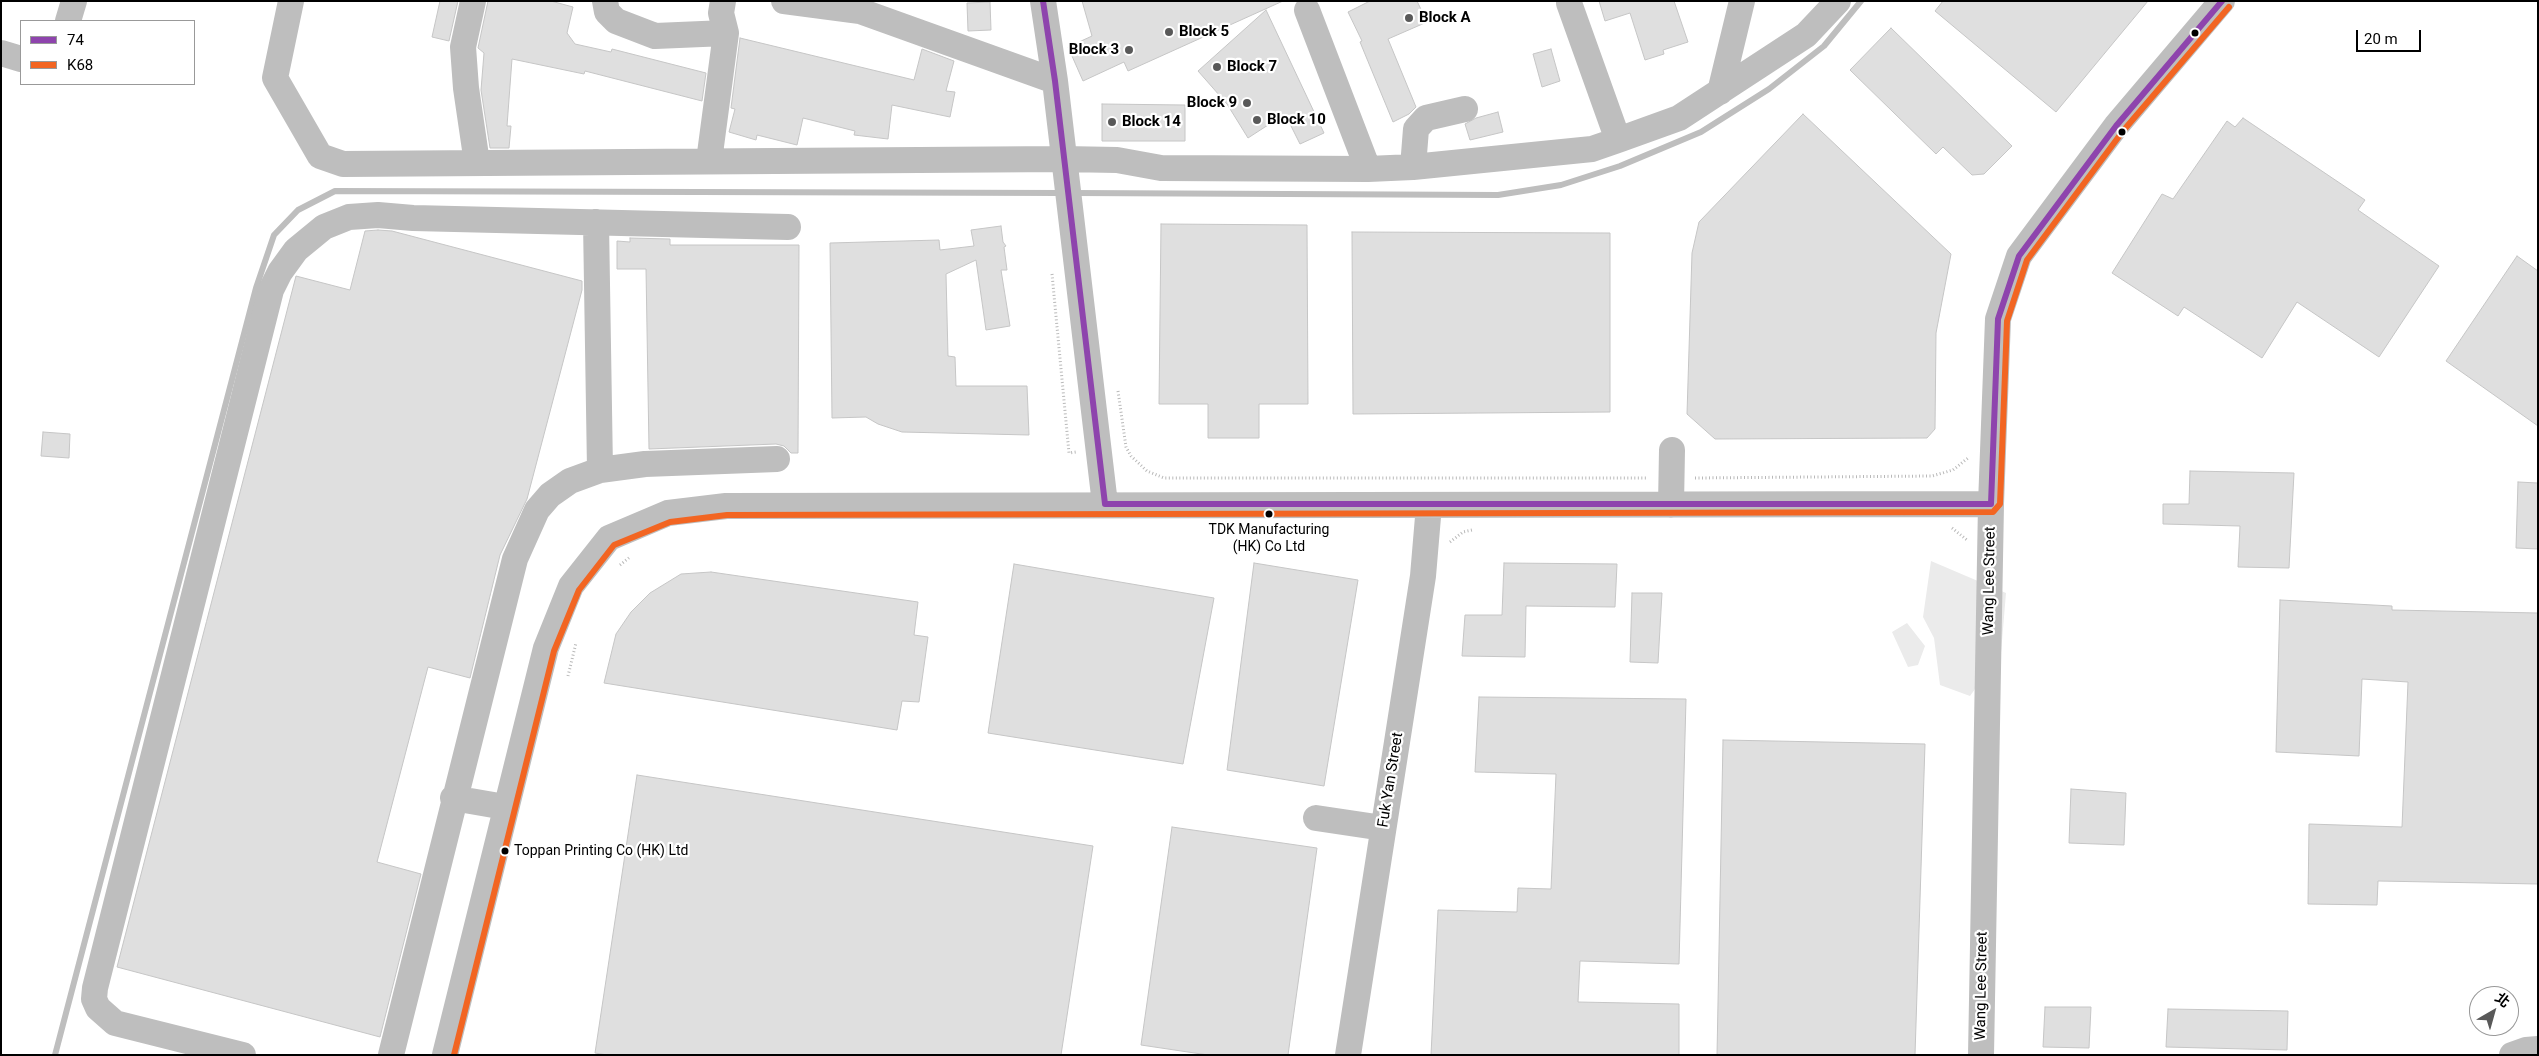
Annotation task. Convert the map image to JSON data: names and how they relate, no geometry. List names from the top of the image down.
{
  "streets": {
    "street": ["Wang Lee Street", "Fuk Yan Street"]
  },
  "places": [
    "Block A",
    "Block 5",
    "Block 3",
    "Block 7",
    "Block 9",
    "Block 10",
    "Block 14",
    "TDK Manufacturing (HK) Co Ltd",
    "Toppan Printing Co (HK) Ltd"
  ],
  "lines": ["transit line 74", "transit line K68"],
  "legend": ["74", "K68"],
  "scale_bar": "20 m",
  "north": "top right"
}
